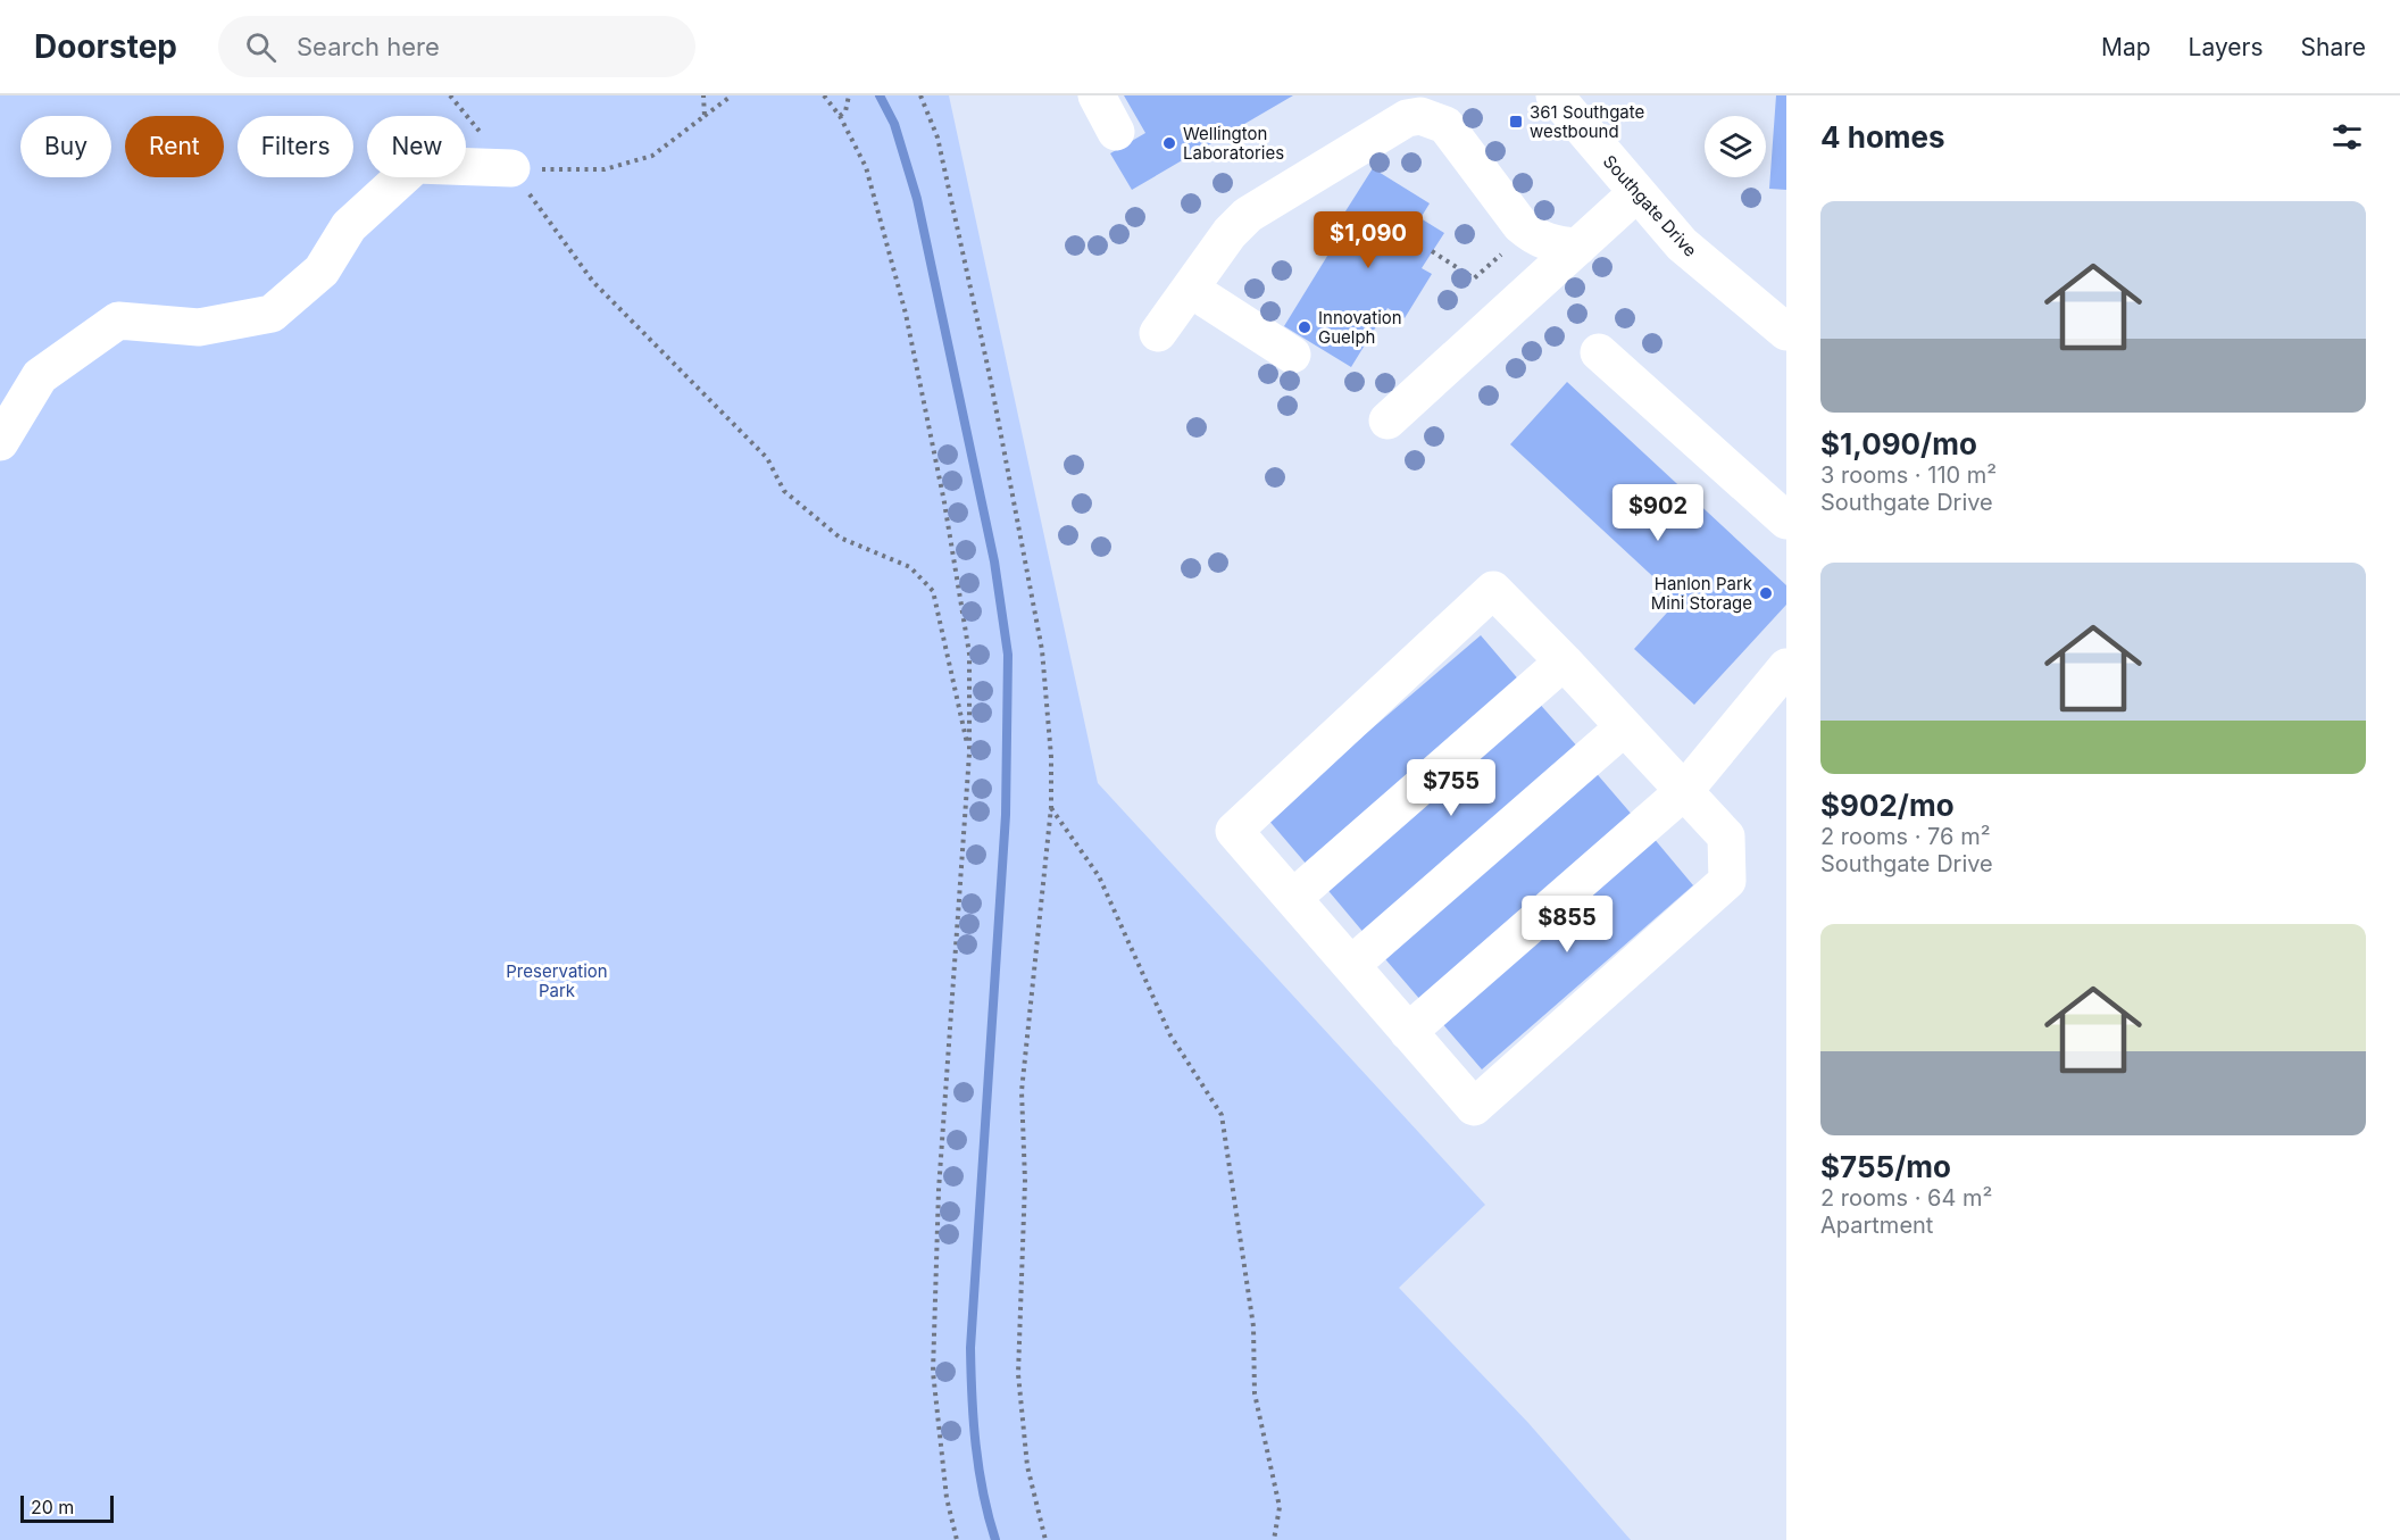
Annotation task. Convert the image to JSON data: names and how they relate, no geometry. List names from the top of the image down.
{
  "streets": {
    "street": ["Southgate Drive"]
  },
  "parks": ["Preservation Park"],
  "places": {
    "transit": ["361 Southgate westbound"],
    "other": ["Wellington Laboratories", "Innovation Guelph", "Hanlon Park Mini Storage"]
  },
  "scale_bar": "20 m",
  "page": {
    "header": "Doorstep",
    "search": "Search here",
    "nav": ["Map", "Layers", "Share"],
    "heading": "4 homes",
    "chip": [
      "Buy",
      "Rent",
      "Filters",
      "New"
    ],
    "list": [
      {
        "name": "$1,090/mo",
        "note": "3 rooms · 110 m² · Southgate Drive"
      },
      {
        "name": "$902/mo",
        "note": "2 rooms · 76 m² · Southgate Drive"
      },
      {
        "name": "$755/mo",
        "note": "2 rooms · 64 m² · Apartment"
      }
    ],
    "price": [
      "$1,090",
      "$902",
      "$755",
      "$855"
    ],
    "scale": "20 m"
  }
}
